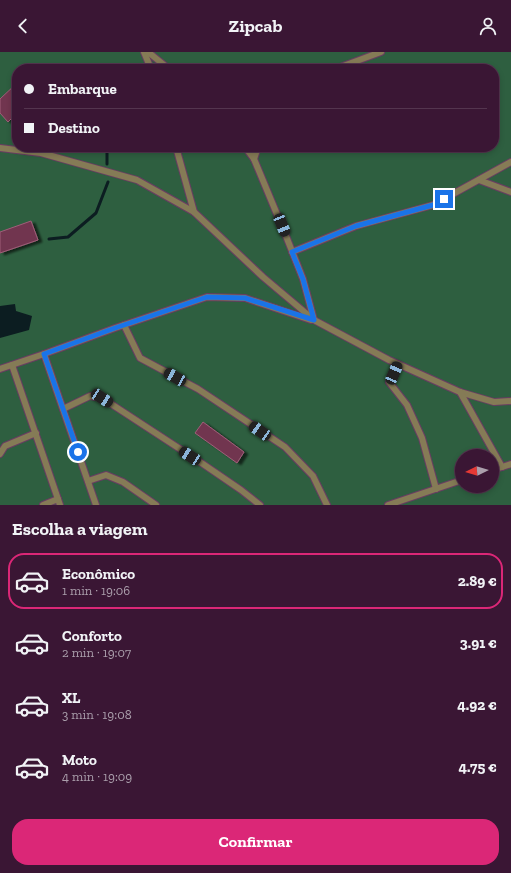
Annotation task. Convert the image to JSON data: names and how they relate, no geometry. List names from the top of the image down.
{
  "north": "left",
  "page": {
    "header": "Zipcab",
    "banner": ["Embarque", "Destino"],
    "heading": "Escolha a viagem",
    "list": [
      {
        "name": "Econômico",
        "note": "1 min · 19:06",
        "value": "2.89 €"
      },
      {
        "name": "Conforto",
        "note": "2 min · 19:07",
        "value": "3.91 €"
      },
      {
        "name": "XL",
        "note": "3 min · 19:08",
        "value": "4.92 €"
      },
      {
        "name": "Moto",
        "note": "4 min · 19:09",
        "value": "4.75 €"
      }
    ],
    "buttons": "Confirmar"
  }
}
